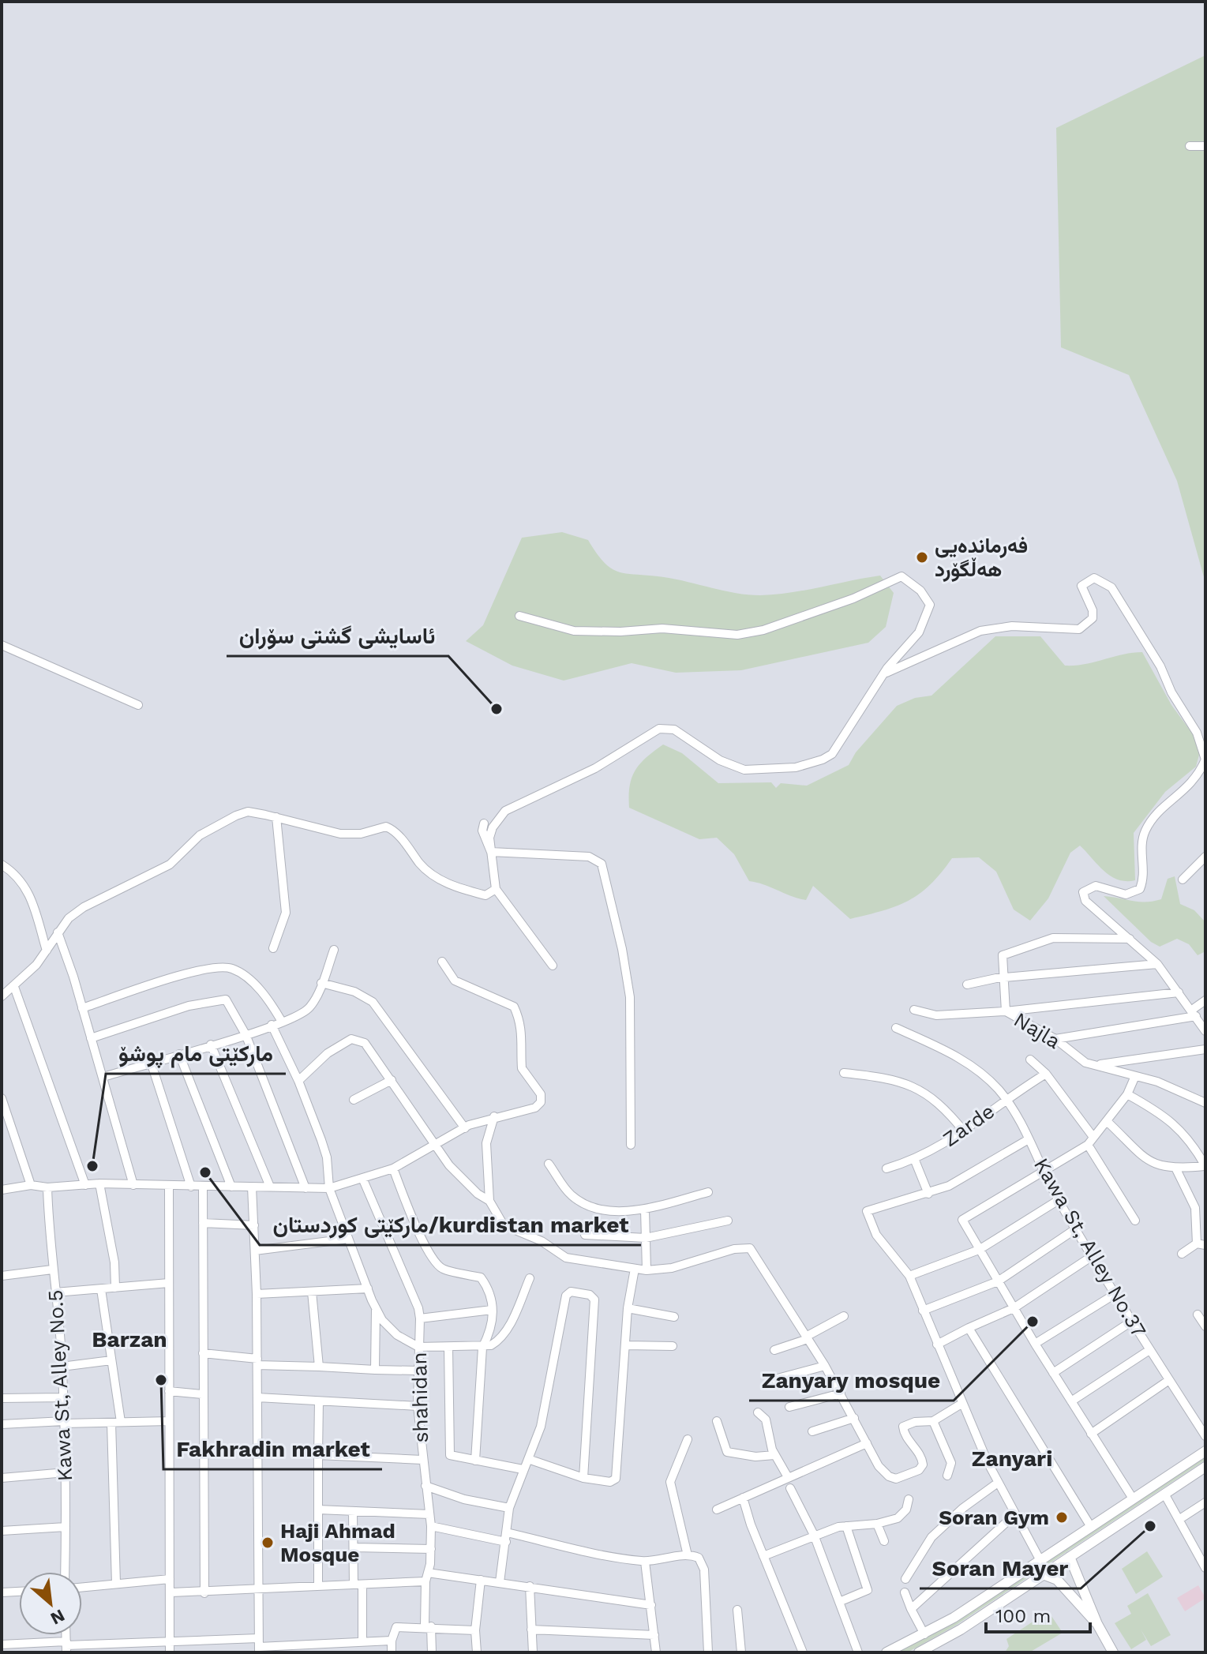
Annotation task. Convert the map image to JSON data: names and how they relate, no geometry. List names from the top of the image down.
{
  "streets": {
    "street": [
      "Najla",
      "Zarde",
      "Kawa St, Alley No.37",
      "Kawa St, Alley No.5",
      "shahidan"
    ]
  },
  "crossings": [
    ["Zarde", "Kawa St, Alley No.37"]
  ],
  "districts": ["Barzan", "Zanyari"],
  "places": [
    "فەرماندەیی هەڵگۆرد",
    "ئاسایشی گشتی سۆران",
    "مارکێتی مام پوشۆ",
    "مارکێتی کوردستان/kurdistan market",
    "Zanyary mosque",
    "Fakhradin market",
    "Soran Gym",
    "Soran Mayer",
    "Haji Ahmad Mosque"
  ],
  "scale_bar": "100 m",
  "north": "bottom right"
}
